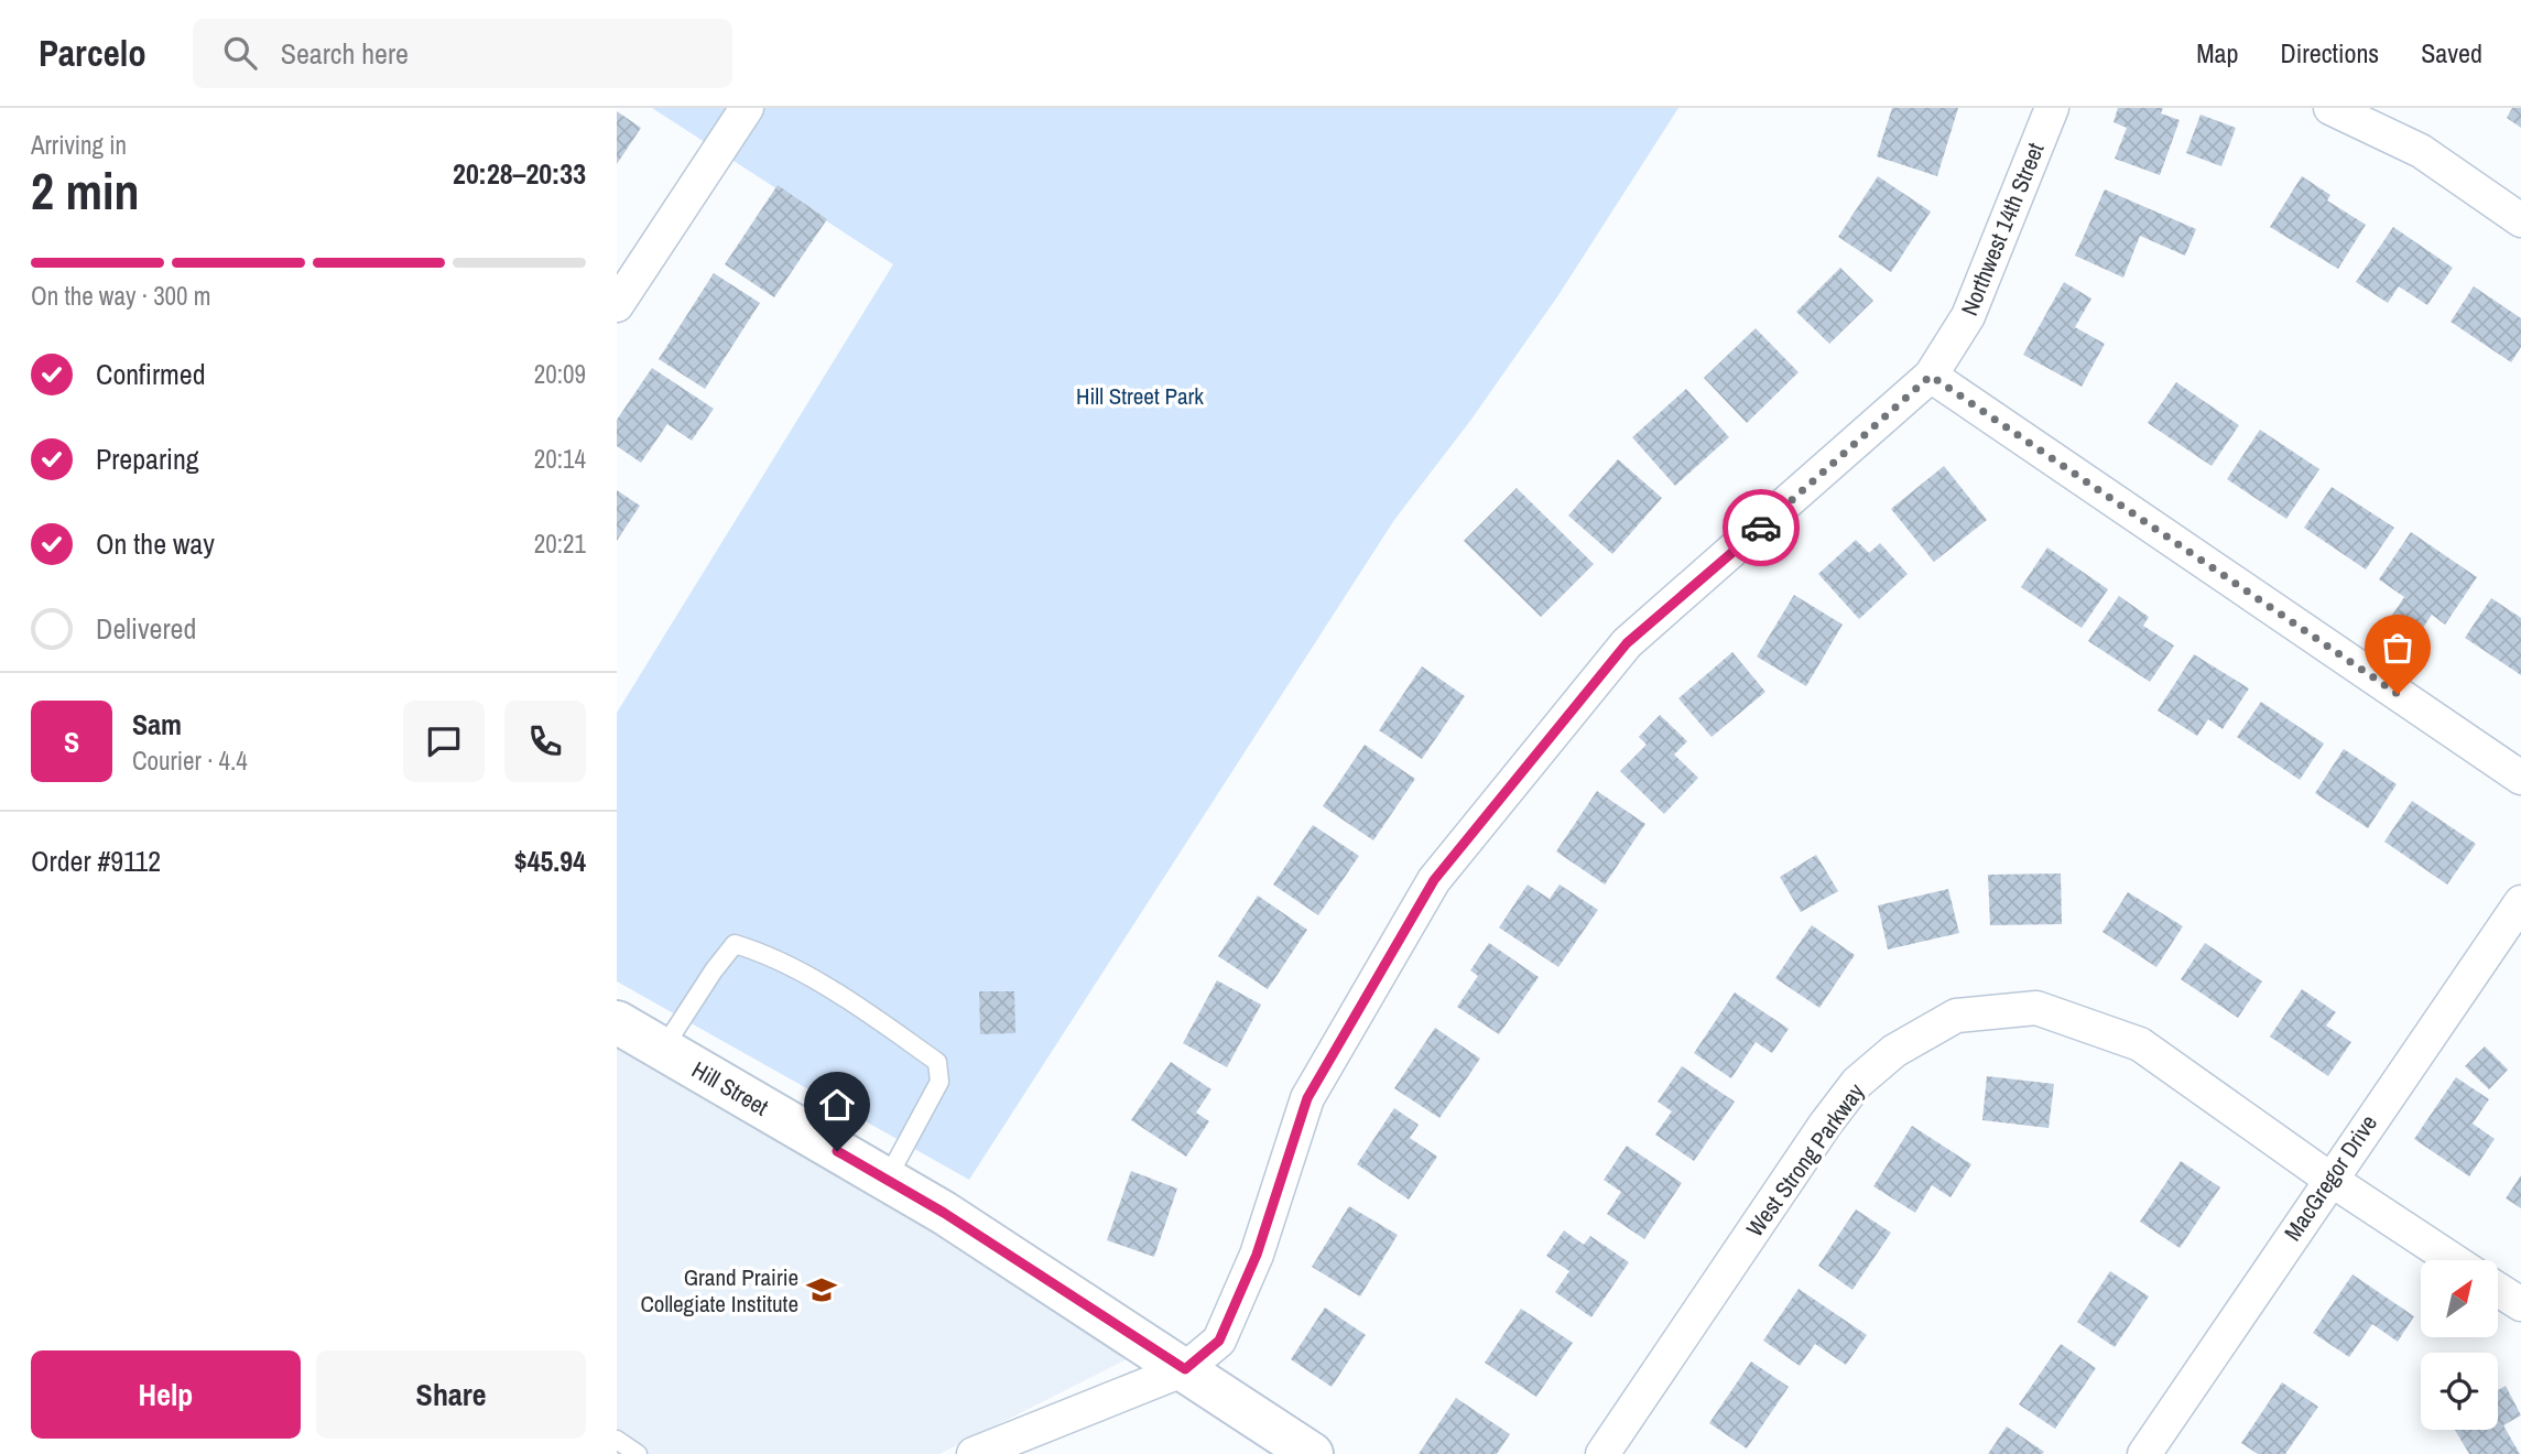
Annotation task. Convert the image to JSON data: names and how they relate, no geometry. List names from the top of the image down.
{
  "streets": {
    "street": [
      "Northwest 14th Street",
      "Hill Street",
      "West Strong Parkway",
      "MacGregor Drive"
    ]
  },
  "crossings": [
    ["Northwest 14th Street", "Hill Street"],
    ["West Strong Parkway", "MacGregor Drive"]
  ],
  "parks": ["Hill Street Park"],
  "places": {
    "school or university": ["Grand Prairie Collegiate Institute"]
  },
  "north": "top right",
  "page": {
    "header": "Parcelo",
    "search": "Search here",
    "nav": ["Map", "Directions", "Saved"],
    "heading": ["2 min", "Arriving in", "20:28–20:33"],
    "panel": [
      "Sam",
      "Courier · 4.4",
      "Order #9112",
      "$45.94"
    ],
    "bar": "On the way · 300 m",
    "list": [
      ["Confirmed", "20:09"],
      ["Preparing", "20:14"],
      ["On the way", "20:21"],
      "Delivered"
    ],
    "round": "S",
    "buttons": ["Help", "Share"]
  }
}
